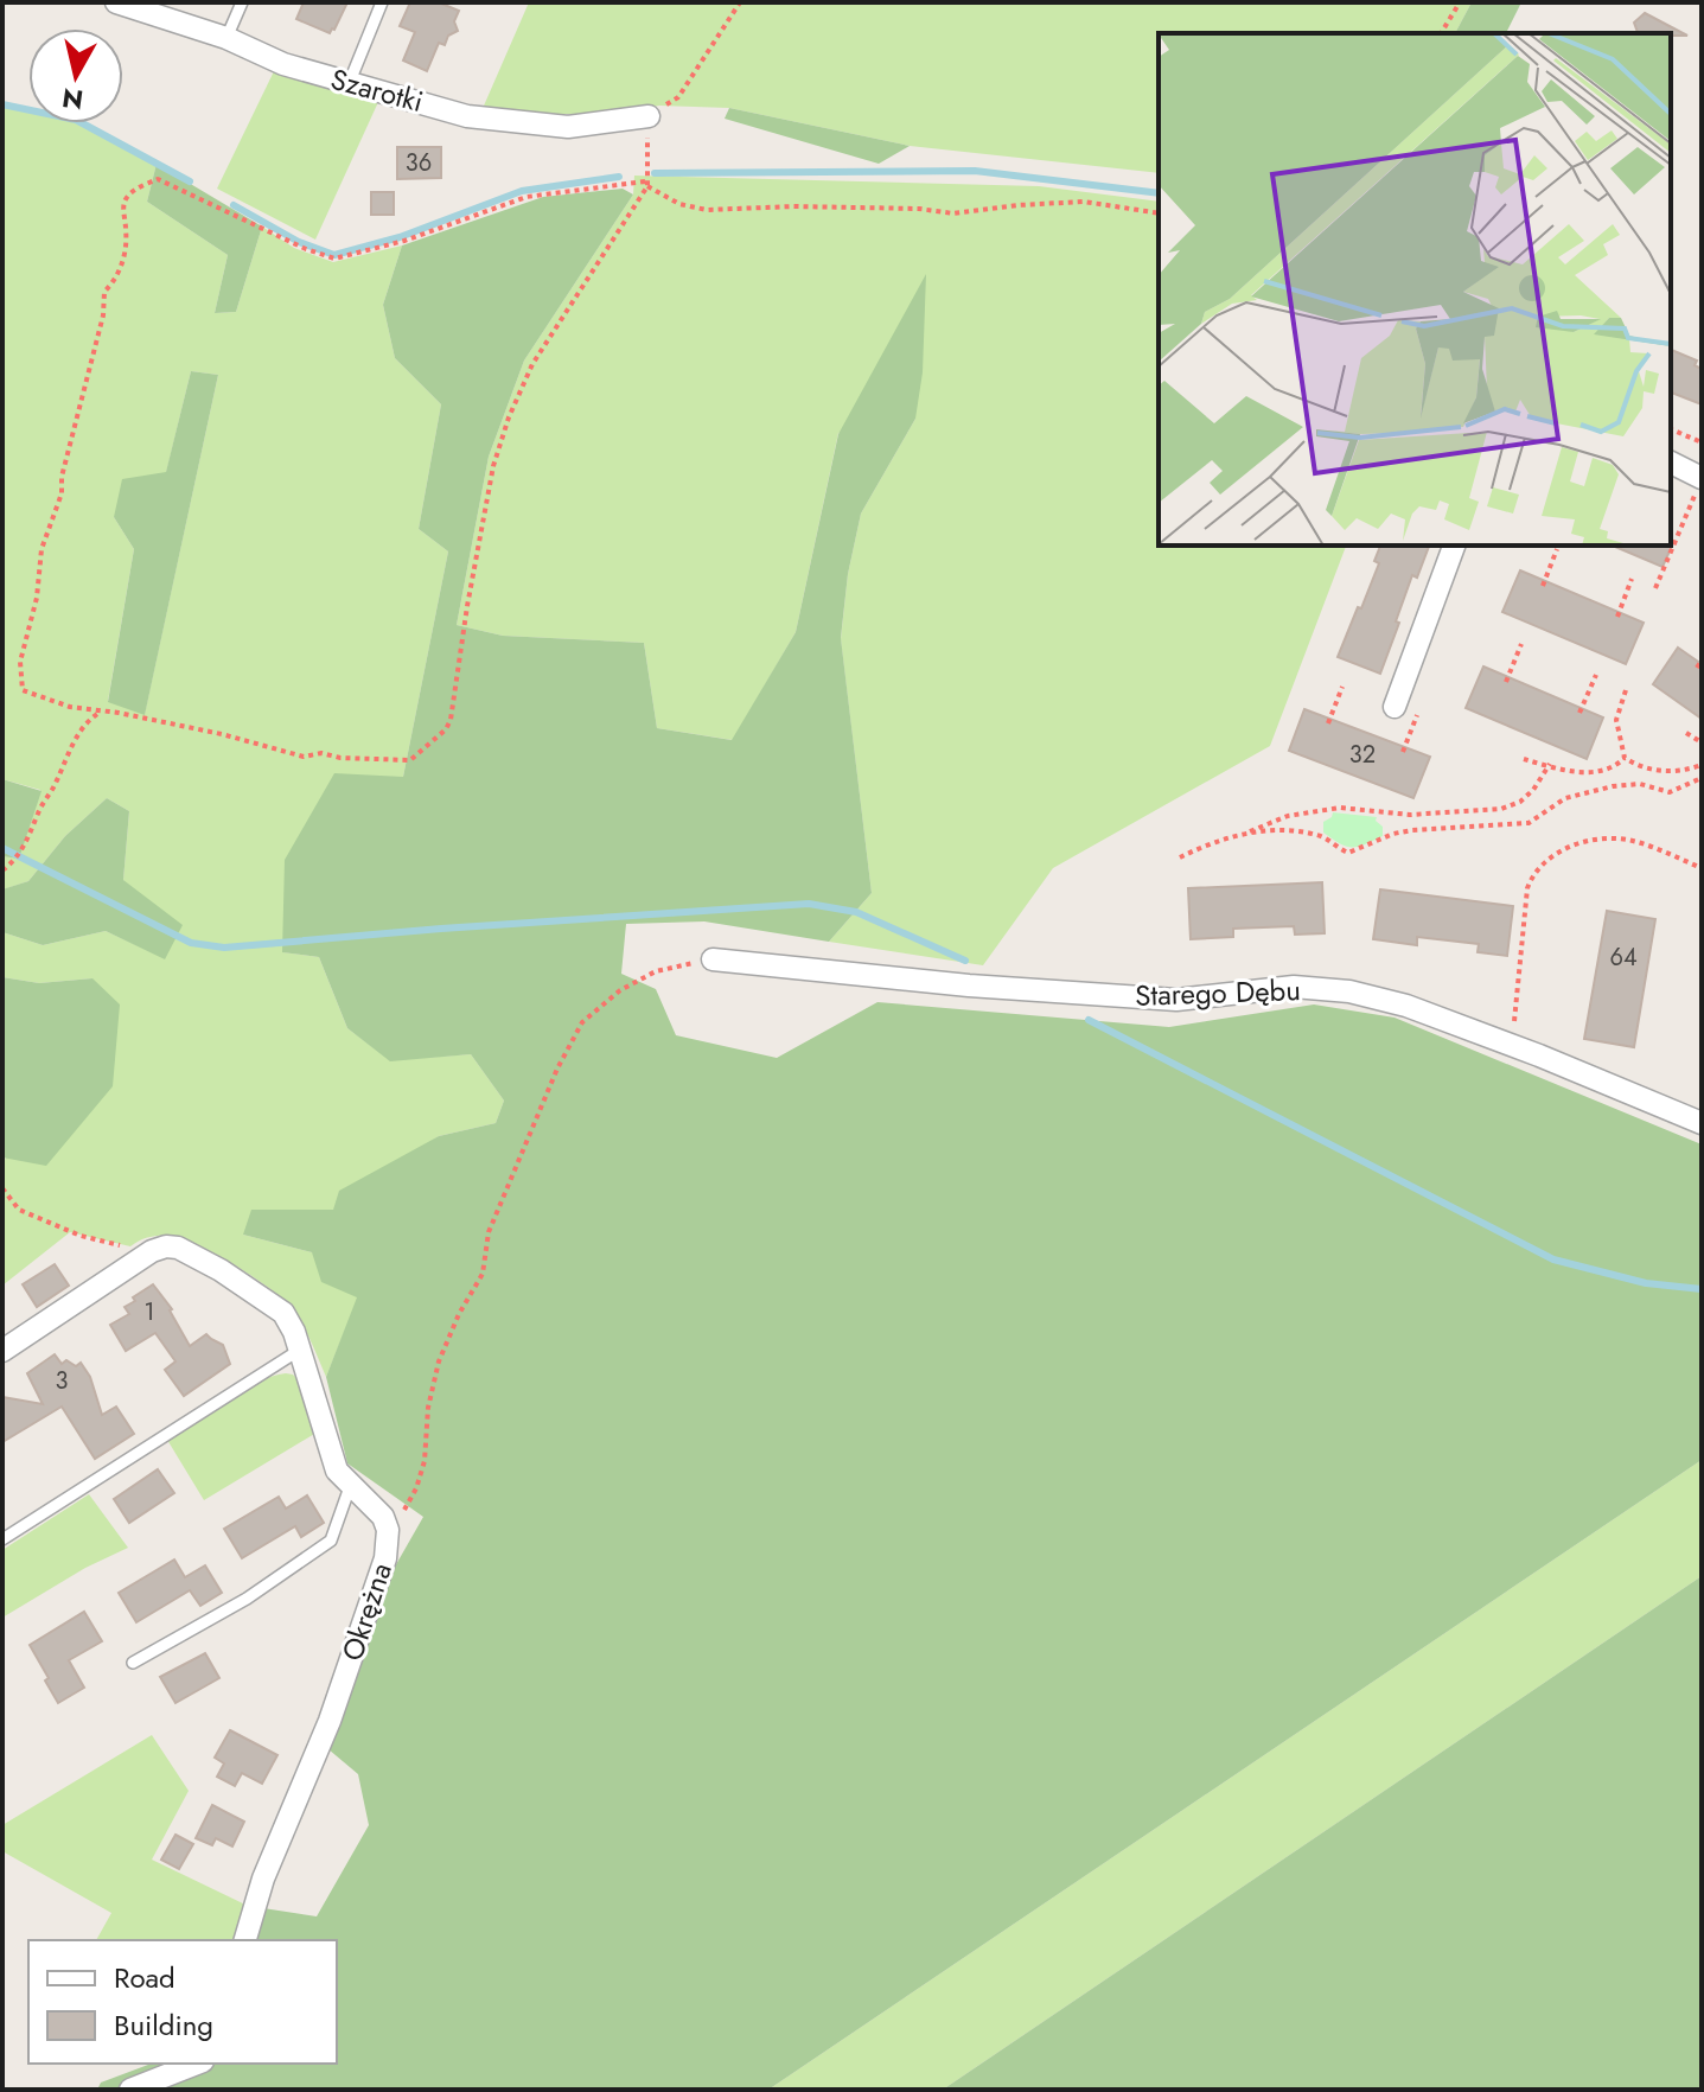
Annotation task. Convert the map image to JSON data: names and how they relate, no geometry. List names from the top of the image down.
{
  "streets": {
    "street": ["Szarotki", "Starego Dębu", "Okrężna"]
  },
  "house_numbers": [
    "36",
    "32",
    "64",
    "1",
    "3"
  ],
  "legend": ["Road", "Building"],
  "north": "bottom"
}
